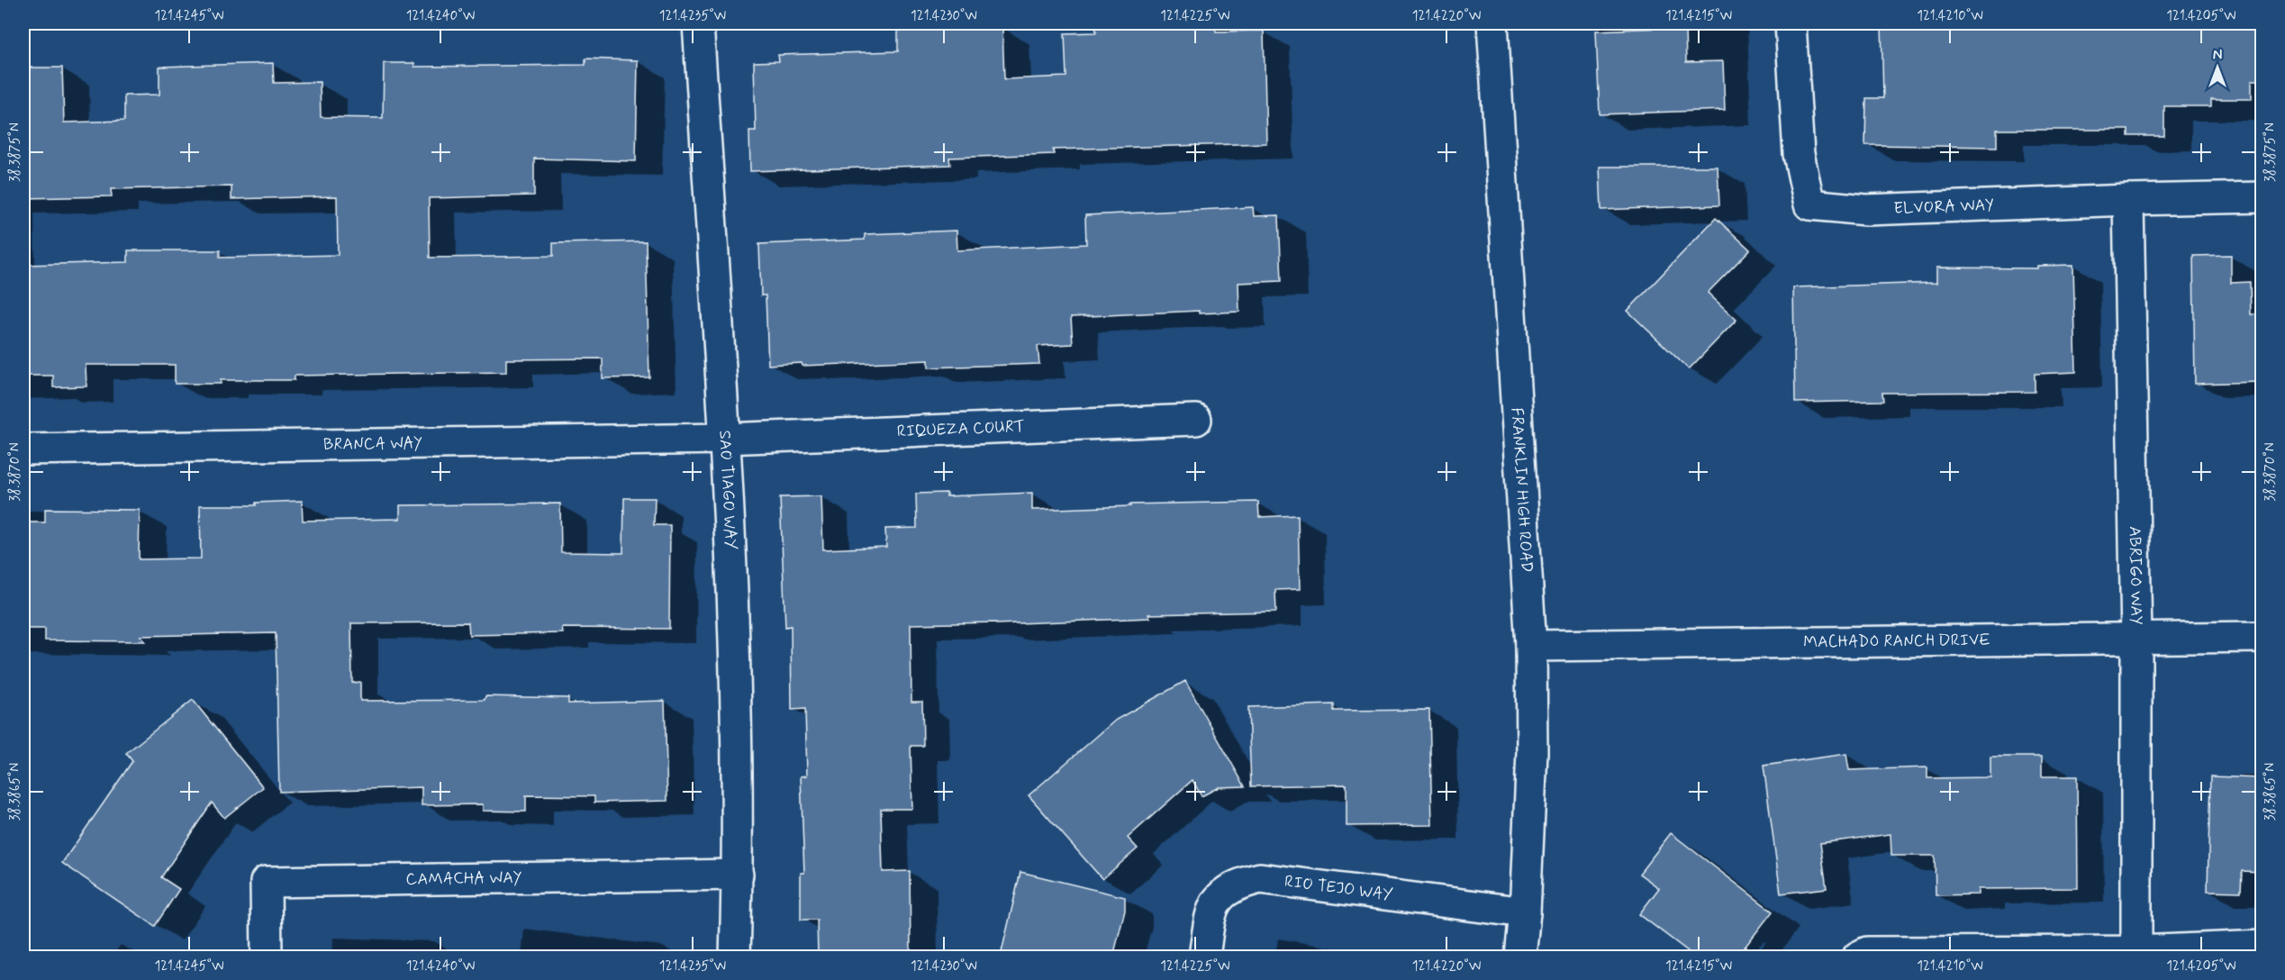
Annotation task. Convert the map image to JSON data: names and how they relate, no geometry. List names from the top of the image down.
{
  "streets": {
    "street": [
      "ELVORA WAY",
      "RIQUEZA COURT",
      "BRANCA WAY",
      "SAO TIAGO WAY",
      "FRANKLIN HIGH ROAD",
      "ABRIGO WAY",
      "MACHADO RANCH DRIVE",
      "CAMACHA WAY",
      "RIO TEJO WAY"
    ]
  },
  "crossings": [
    ["ELVORA WAY", "ABRIGO WAY"],
    ["RIQUEZA COURT", "BRANCA WAY"],
    ["RIQUEZA COURT", "SAO TIAGO WAY"],
    ["BRANCA WAY", "SAO TIAGO WAY"],
    ["SAO TIAGO WAY", "CAMACHA WAY"],
    ["FRANKLIN HIGH ROAD", "MACHADO RANCH DRIVE"],
    ["FRANKLIN HIGH ROAD", "RIO TEJO WAY"],
    ["ABRIGO WAY", "MACHADO RANCH DRIVE"]
  ],
  "north": "top",
  "coordinates": [
    "121.4245°W",
    "121.4240°W",
    "121.4235°W",
    "121.4230°W",
    "121.4225°W",
    "121.4220°W",
    "121.4215°W",
    "121.4210°W",
    "121.4205°W",
    "38.3875°N",
    "38.3870°N",
    "38.3865°N"
  ]
}
